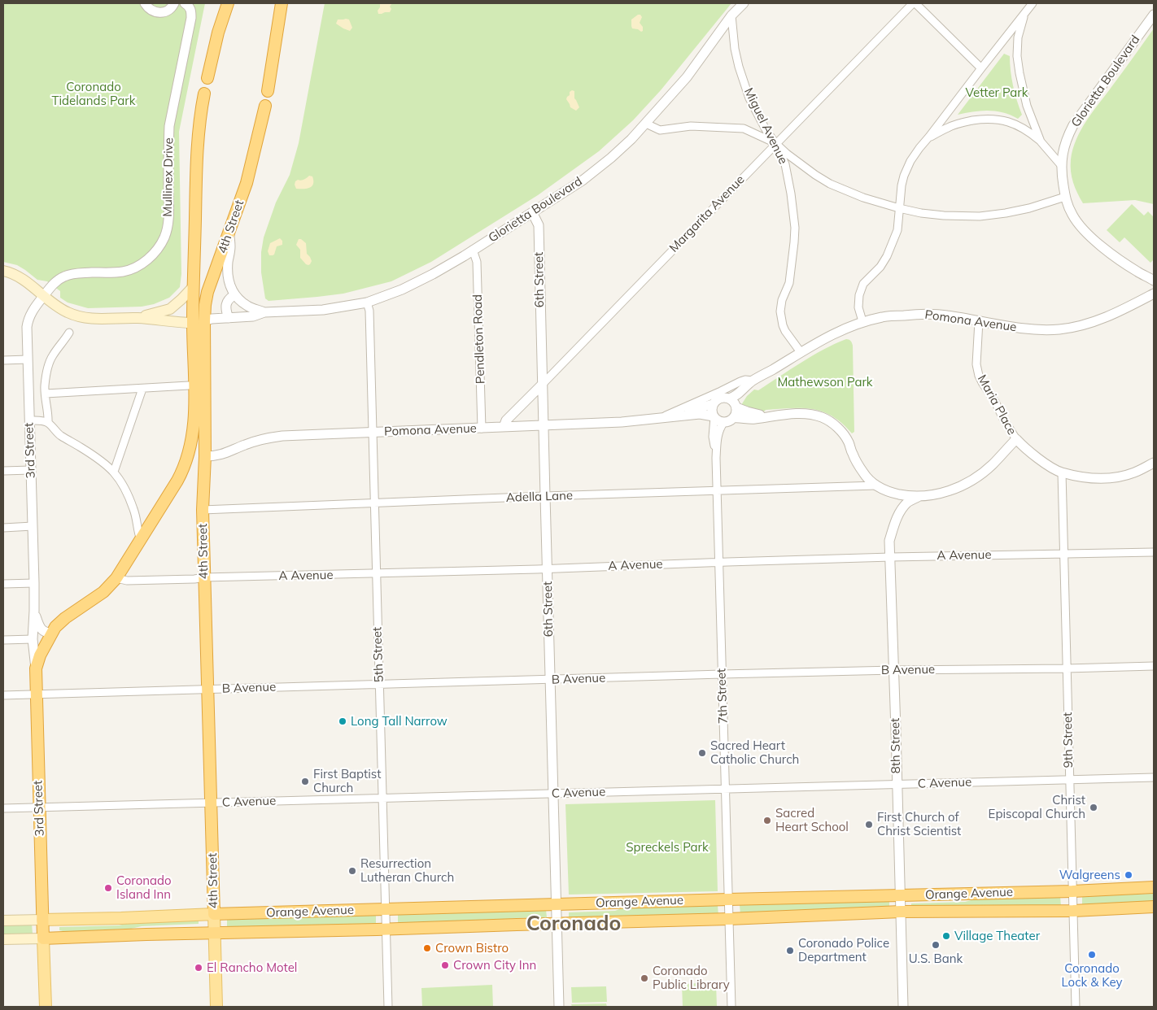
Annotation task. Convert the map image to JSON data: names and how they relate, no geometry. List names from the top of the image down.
{
  "streets": {
    "highway": ["4th Street", "3rd Street", "Orange Avenue"],
    "main road": ["Glorietta Boulevard"],
    "street": [
      "Miguel Avenue",
      "Mullinex Drive",
      "Margarita Avenue",
      "6th Street",
      "Pomona Avenue",
      "Pendleton Road",
      "Maria Place",
      "Adella Lane",
      "A Avenue",
      "5th Street",
      "B Avenue",
      "7th Street",
      "9th Street",
      "8th Street",
      "C Avenue"
    ]
  },
  "crossings": [
    ["Glorietta Boulevard", "Miguel Avenue"],
    ["Glorietta Boulevard", "Mullinex Drive"],
    ["Glorietta Boulevard", "4th Street"],
    ["Glorietta Boulevard", "6th Street"],
    ["Glorietta Boulevard", "Pendleton Road"],
    ["Glorietta Boulevard", "3rd Street"],
    ["Glorietta Boulevard", "5th Street"],
    ["Miguel Avenue", "Margarita Avenue"],
    ["Miguel Avenue", "Pomona Avenue"],
    ["Mullinex Drive", "3rd Street"],
    ["Margarita Avenue", "6th Street"],
    ["Margarita Avenue", "Pomona Avenue"],
    ["4th Street", "Pomona Avenue"],
    ["4th Street", "Adella Lane"],
    ["4th Street", "A Avenue"],
    ["4th Street", "B Avenue"],
    ["4th Street", "C Avenue"],
    ["4th Street", "Orange Avenue"],
    ["6th Street", "Pomona Avenue"],
    ["6th Street", "Adella Lane"],
    ["6th Street", "A Avenue"],
    ["6th Street", "B Avenue"],
    ["6th Street", "C Avenue"],
    ["6th Street", "Orange Avenue"],
    ["Pomona Avenue", "Pendleton Road"],
    ["Pomona Avenue", "Maria Place"],
    ["Pomona Avenue", "5th Street"],
    ["Pomona Avenue", "7th Street"],
    ["3rd Street", "B Avenue"],
    ["3rd Street", "C Avenue"],
    ["3rd Street", "Orange Avenue"],
    ["Adella Lane", "5th Street"],
    ["Adella Lane", "7th Street"],
    ["A Avenue", "5th Street"],
    ["A Avenue", "7th Street"],
    ["A Avenue", "9th Street"],
    ["A Avenue", "8th Street"],
    ["5th Street", "B Avenue"],
    ["5th Street", "C Avenue"],
    ["5th Street", "Orange Avenue"],
    ["B Avenue", "7th Street"],
    ["B Avenue", "9th Street"],
    ["B Avenue", "8th Street"],
    ["7th Street", "C Avenue"],
    ["7th Street", "Orange Avenue"],
    ["9th Street", "C Avenue"],
    ["9th Street", "Orange Avenue"],
    ["8th Street", "C Avenue"],
    ["8th Street", "Orange Avenue"]
  ],
  "districts": ["Coronado"],
  "parks": [
    "Coronado Tidelands Park",
    "Vetter Park",
    "Mathewson Park",
    "Spreckels Park"
  ],
  "places": [
    "Long Tall Narrow",
    "Sacred Heart Catholic Church",
    "First Baptist Church",
    "Christ Episcopal Church",
    "Sacred Heart School",
    "First Church of Christ Scientist",
    "Resurrection Lutheran Church",
    "Walgreens",
    "Coronado Island Inn",
    "Village Theater",
    "U.S. Bank",
    "Crown Bistro",
    "Coronado Police Department",
    "Coronado Lock & Key",
    "Crown City Inn",
    "El Rancho Motel",
    "Coronado Public Library"
  ]
}
